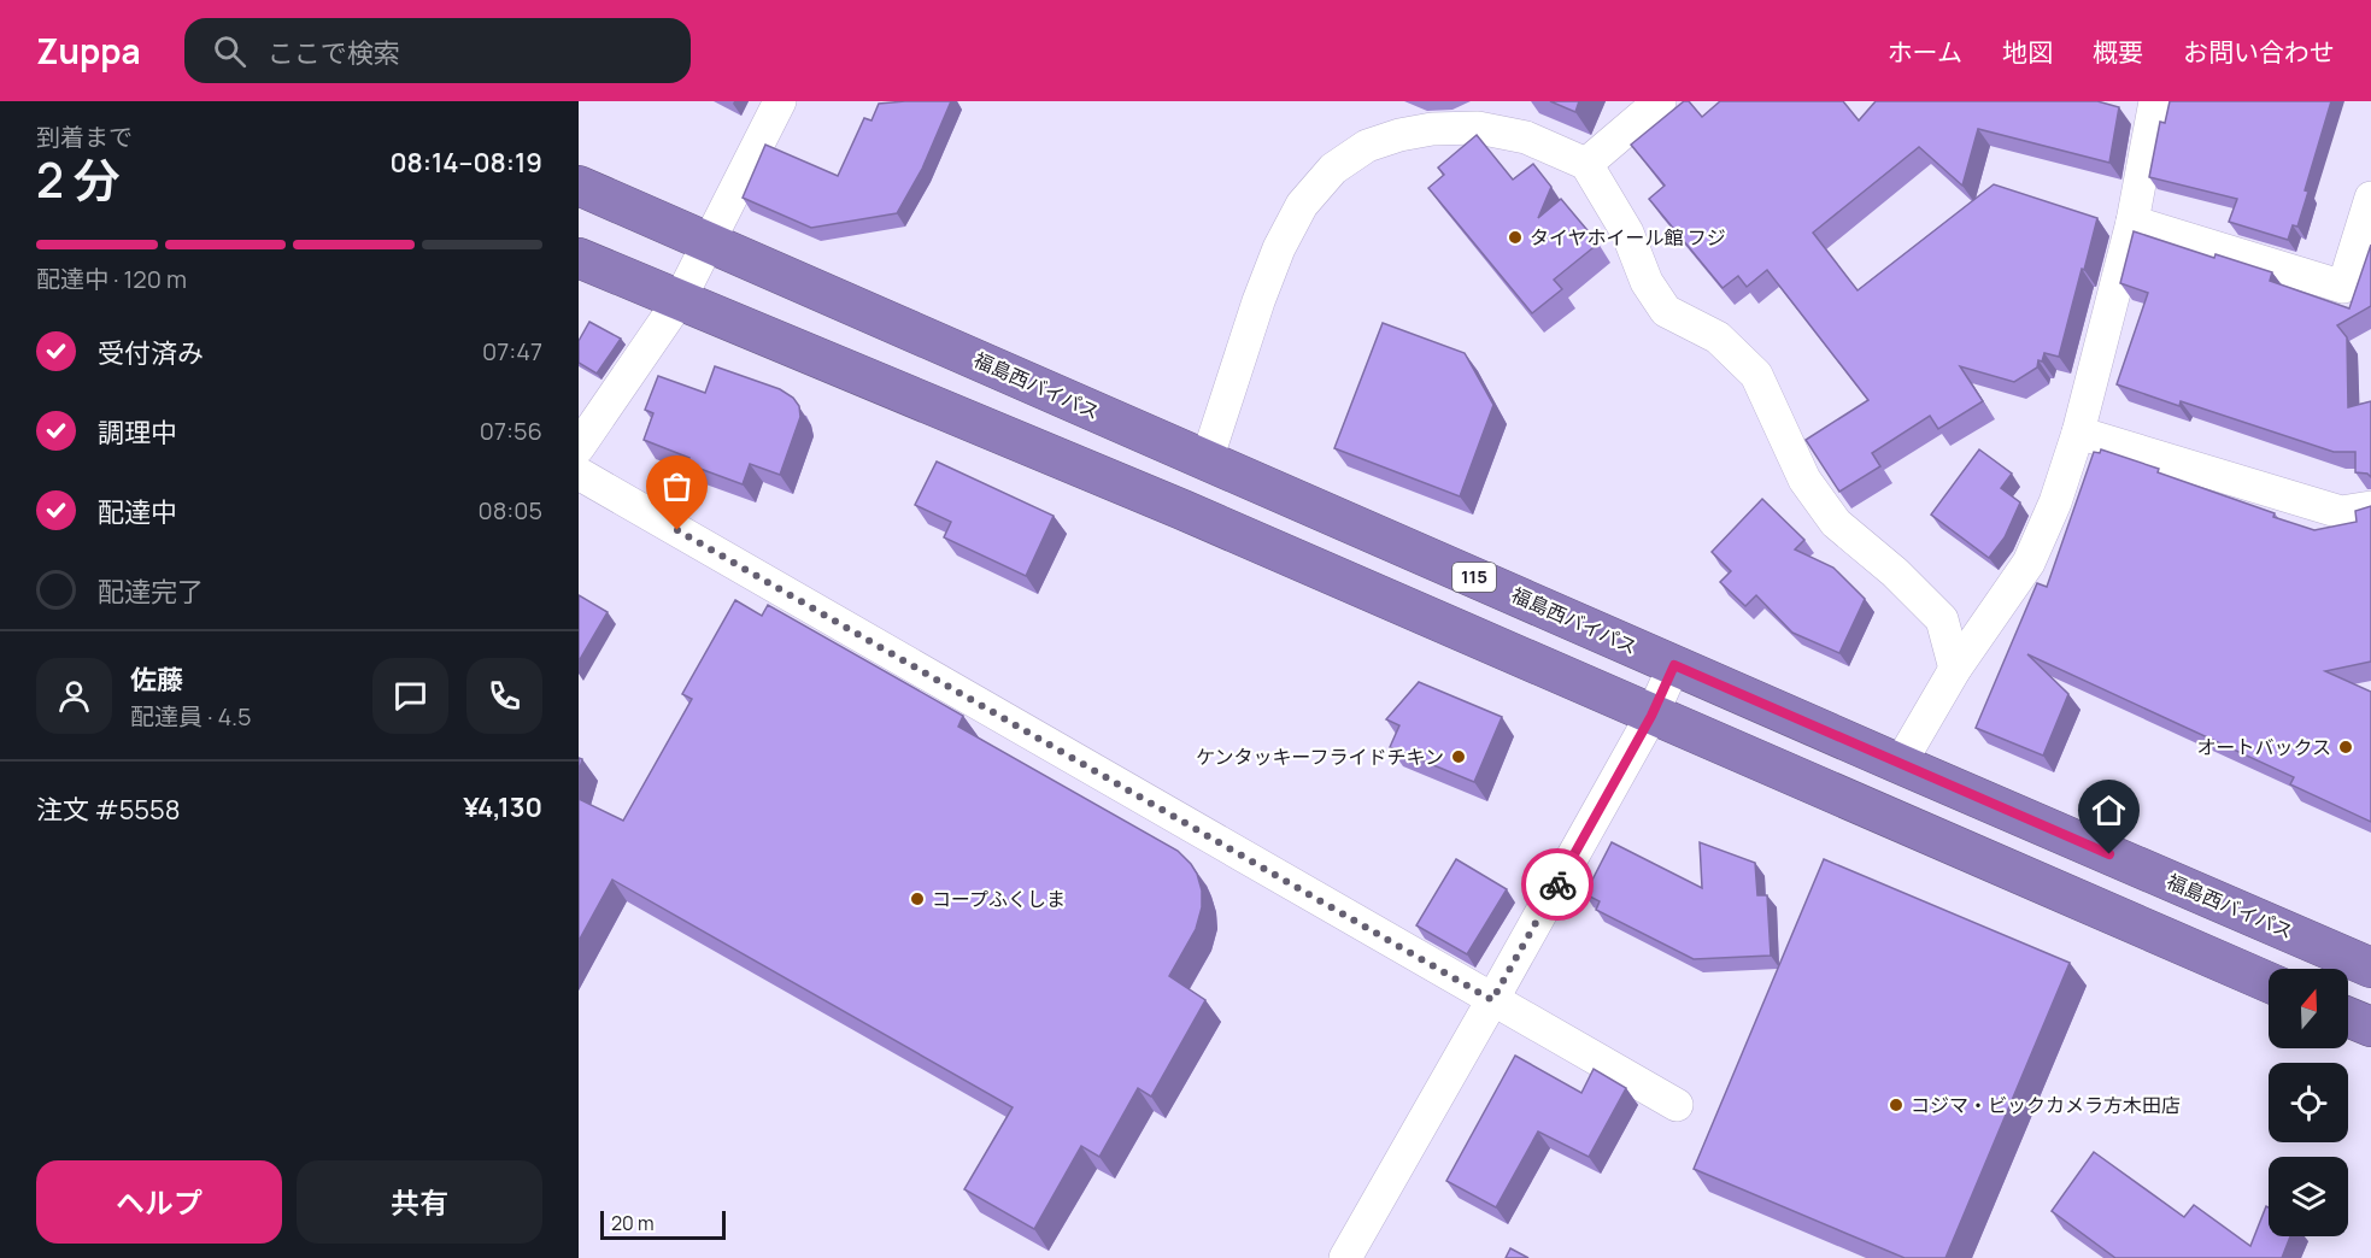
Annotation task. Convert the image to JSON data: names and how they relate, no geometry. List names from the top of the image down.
{
  "streets": {
    "highway": ["福島西バイパス", "115"]
  },
  "places": [
    "タイヤホイール館 フジ",
    "オートバックス",
    "ケンタッキーフライドチキン",
    "コープふくしま",
    "コジマ・ビックカメラ方木田店"
  ],
  "scale_bar": "20 m",
  "north": "top",
  "page": {
    "header": "Zuppa",
    "search": "ここで検索",
    "nav": [
      "ホーム",
      "地図",
      "概要",
      "お問い合わせ"
    ],
    "heading": ["2 分", "到着まで", "08:14–08:19"],
    "panel": [
      "佐藤",
      "配達員 · 4.5",
      "注文 #5558",
      "¥4,130"
    ],
    "bar": "配達中 · 120 m",
    "list": [
      ["受付済み", "07:47"],
      ["調理中", "07:56"],
      ["配達中", "08:05"],
      "配達完了"
    ],
    "buttons": ["ヘルプ", "共有"],
    "scale": "20 m"
  }
}
